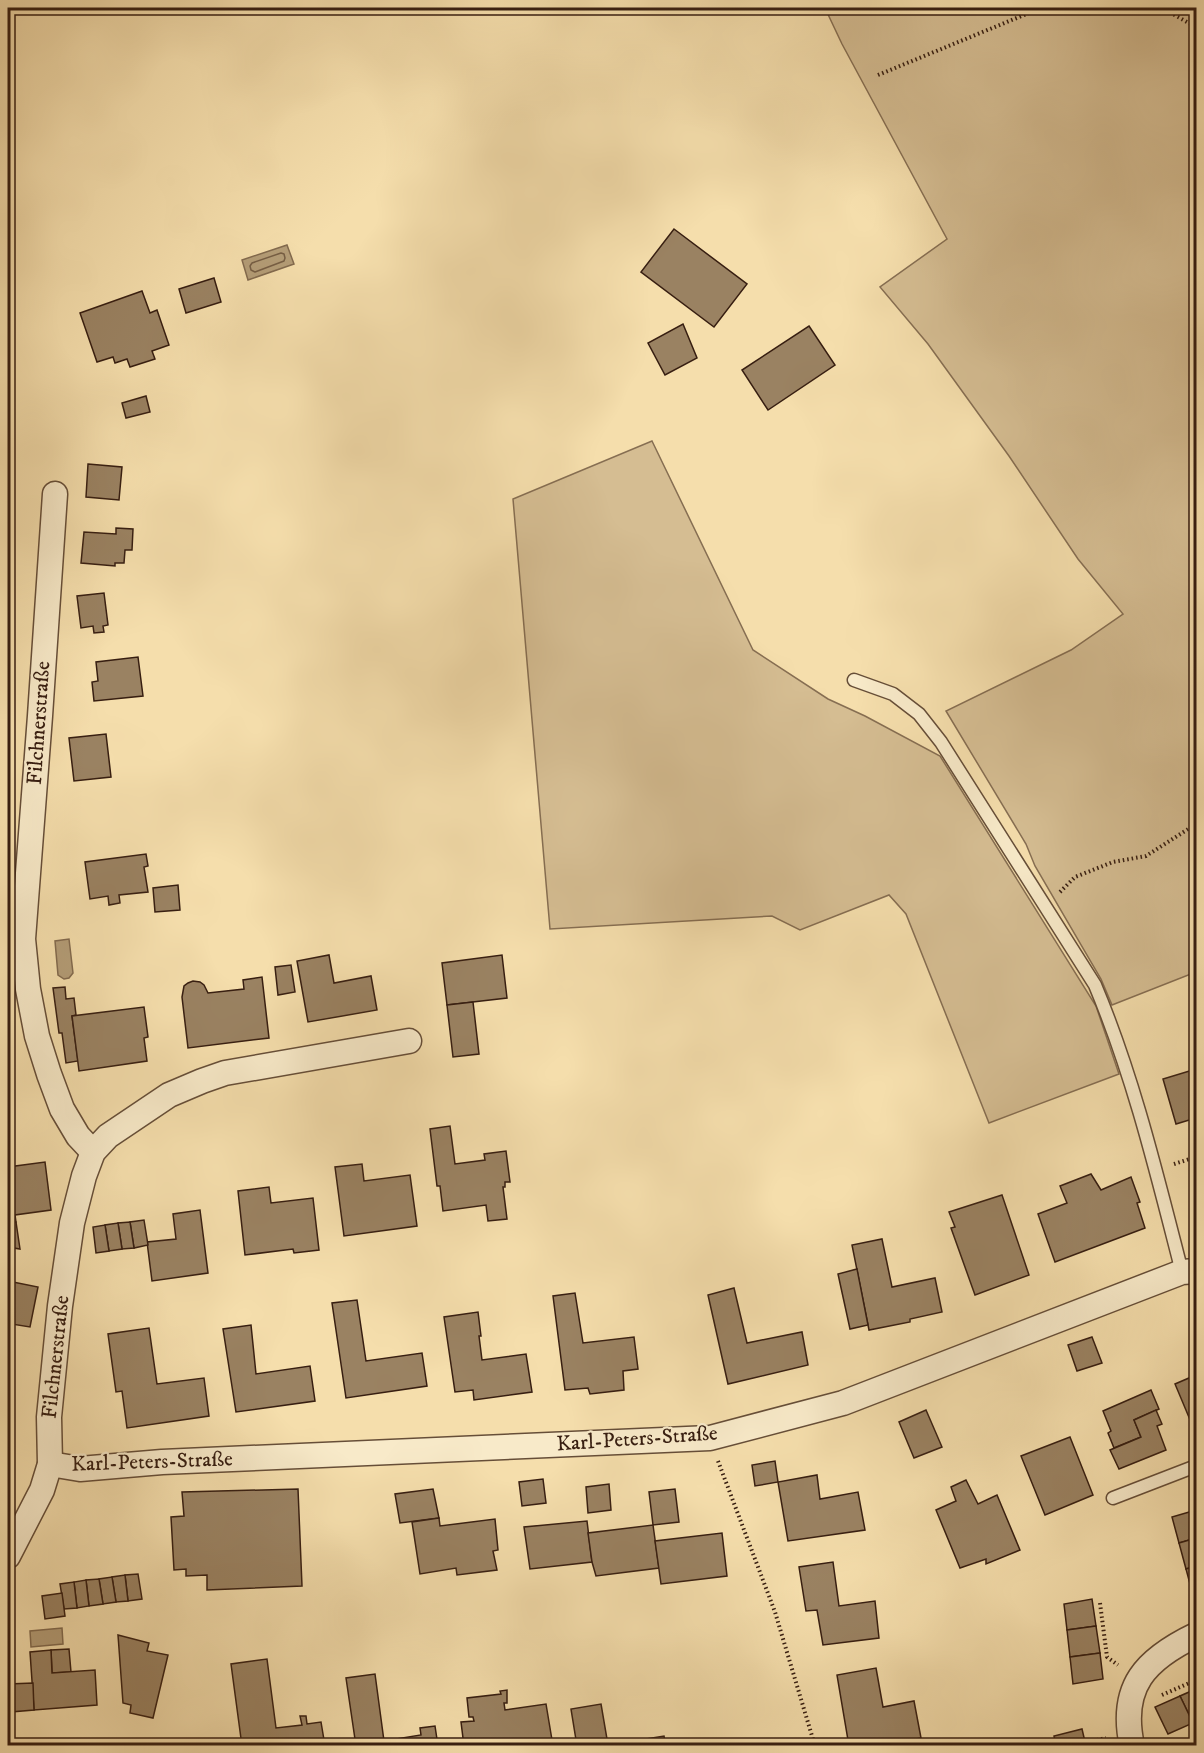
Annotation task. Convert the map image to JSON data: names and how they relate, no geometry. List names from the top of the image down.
{
  "streets": {
    "street": ["Filchnerstraße", "Karl-Peters-Straße"]
  },
  "crossings": [
    ["Filchnerstraße", "Karl-Peters-Straße"]
  ]
}
